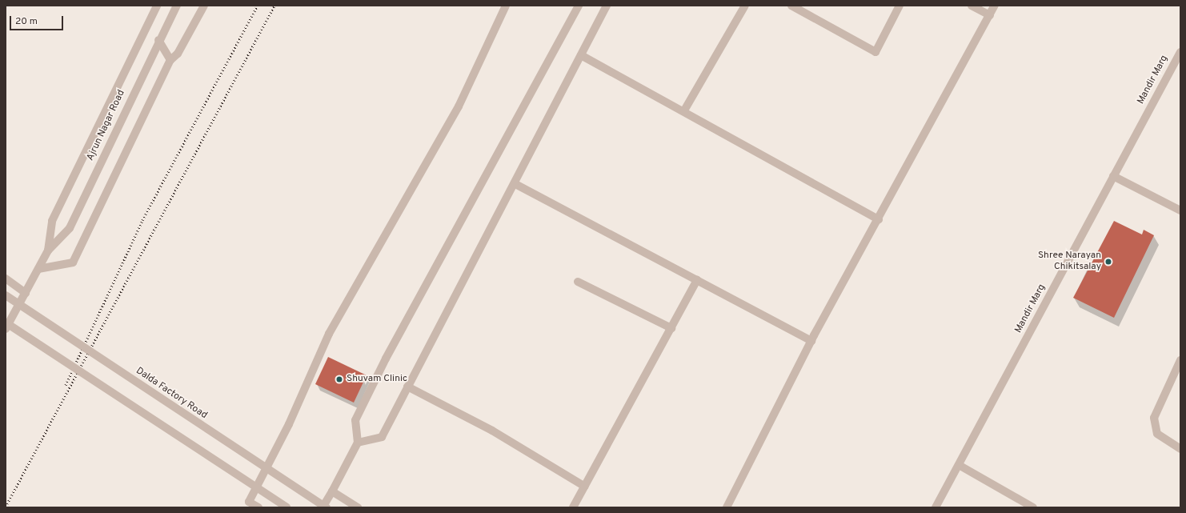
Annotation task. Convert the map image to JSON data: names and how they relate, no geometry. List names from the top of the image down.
{
  "streets": {
    "street": ["Mandir Marg", "Ajrun Nagar Road", "Dalda Factory Road"]
  },
  "places": ["Shree Narayan Chikitsalay", "Shuvam Clinic"],
  "scale_bar": "20 m"
}
